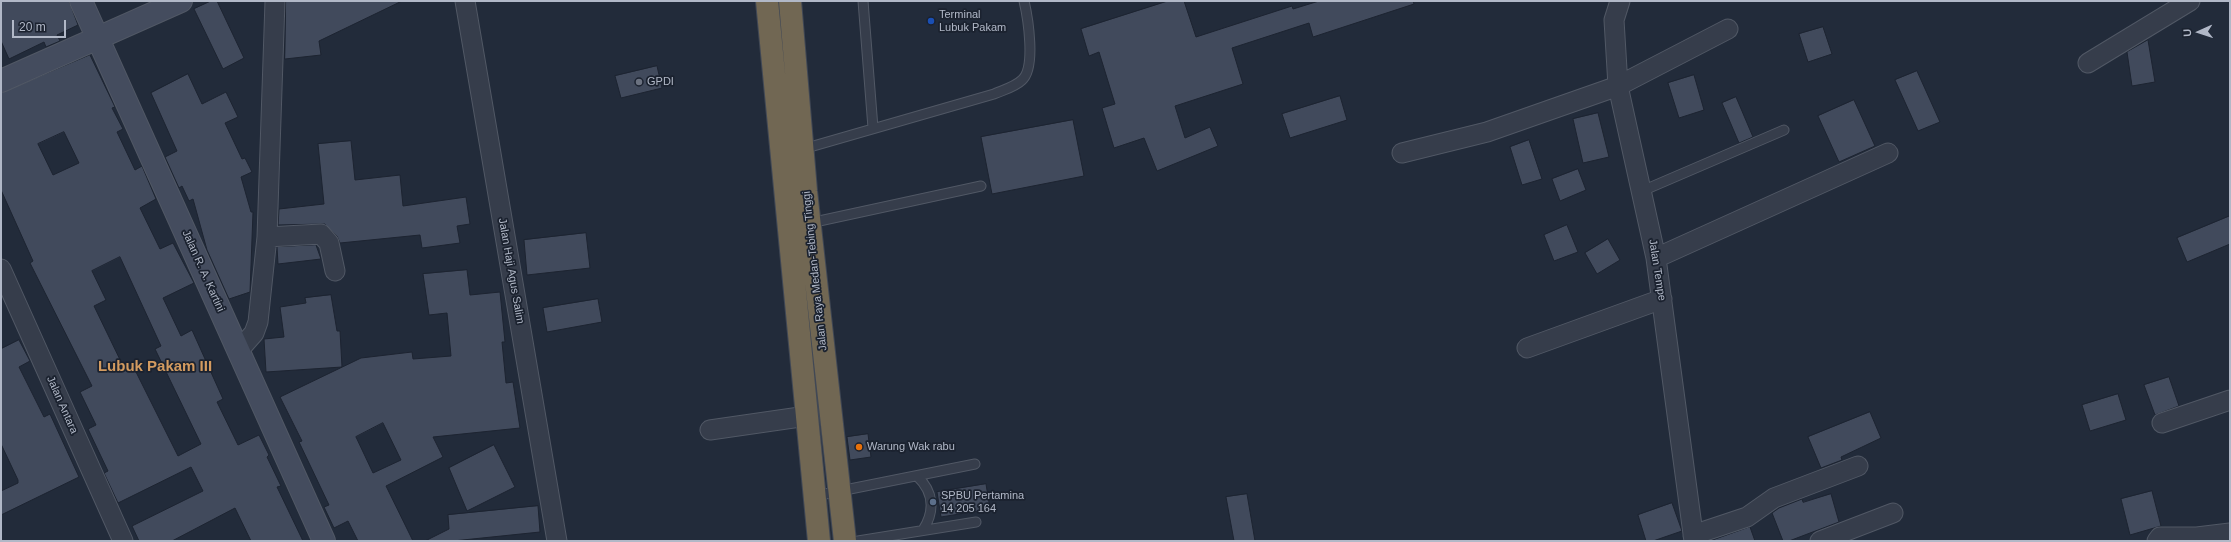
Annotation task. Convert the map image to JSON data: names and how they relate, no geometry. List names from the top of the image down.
{
  "streets": {
    "highway": ["Jalan Raya Medan-Tebing Tinggi"],
    "street": [
      "Jalan Tempe",
      "Jalan R. A. Kartini",
      "Jalan Haji Agus Salim",
      "Jalan Antara"
    ]
  },
  "districts": ["Lubuk Pakam III"],
  "places": [
    "Terminal Lubuk Pakam",
    "GPDI",
    "Warung Wak rabu",
    "SPBU Pertamina 14 205 164"
  ],
  "scale_bar": "20 m",
  "north": "left"
}
